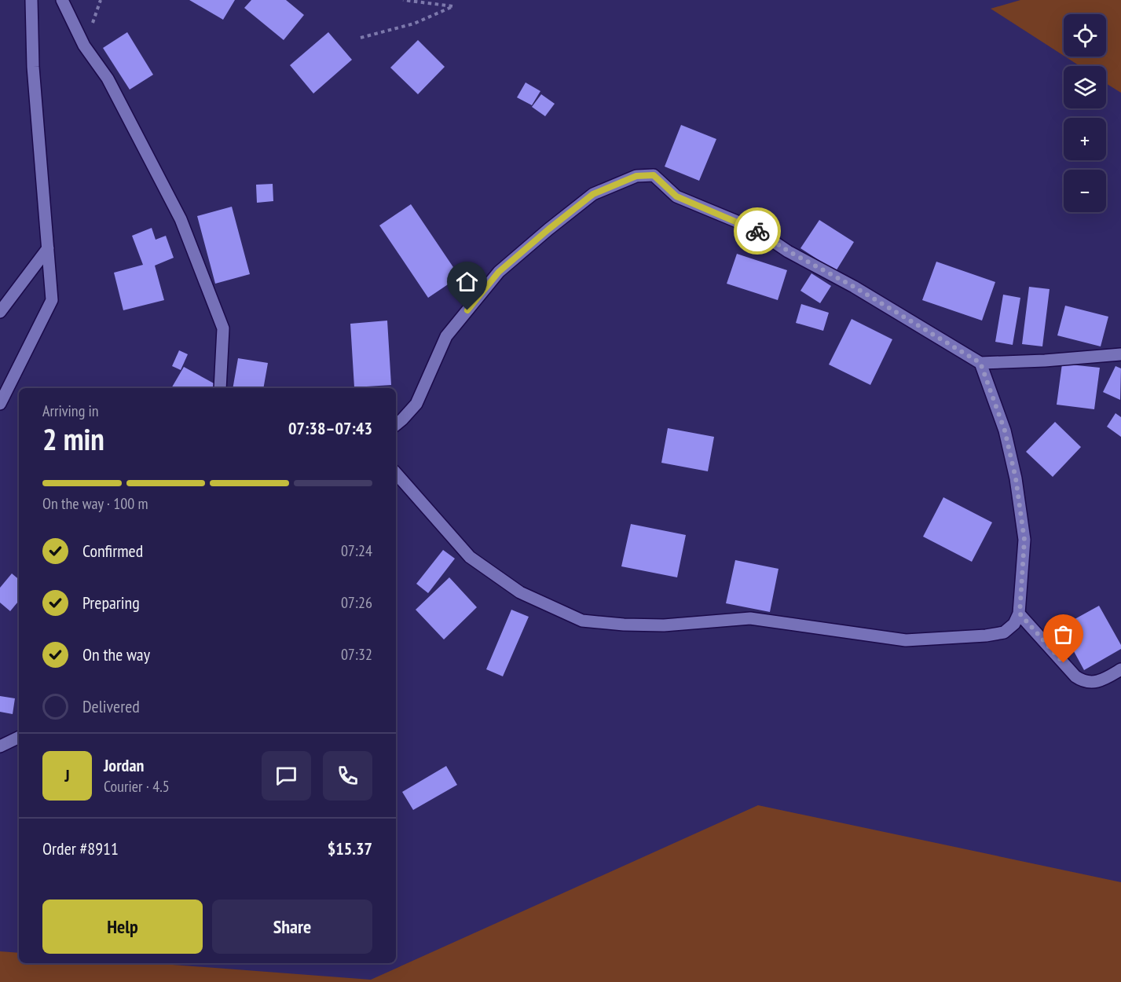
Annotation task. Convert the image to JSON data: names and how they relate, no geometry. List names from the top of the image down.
{
  "page": {
    "map_buttons": ["+", "−"],
    "heading": ["2 min", "Arriving in", "07:38–07:43"],
    "panel": [
      "Jordan",
      "Courier · 4.5",
      "Order #8911",
      "$15.37"
    ],
    "bar": "On the way · 100 m",
    "list": [
      ["Confirmed", "07:24"],
      ["Preparing", "07:26"],
      ["On the way", "07:32"],
      "Delivered"
    ],
    "round": "J",
    "buttons": ["Help", "Share"]
  }
}
